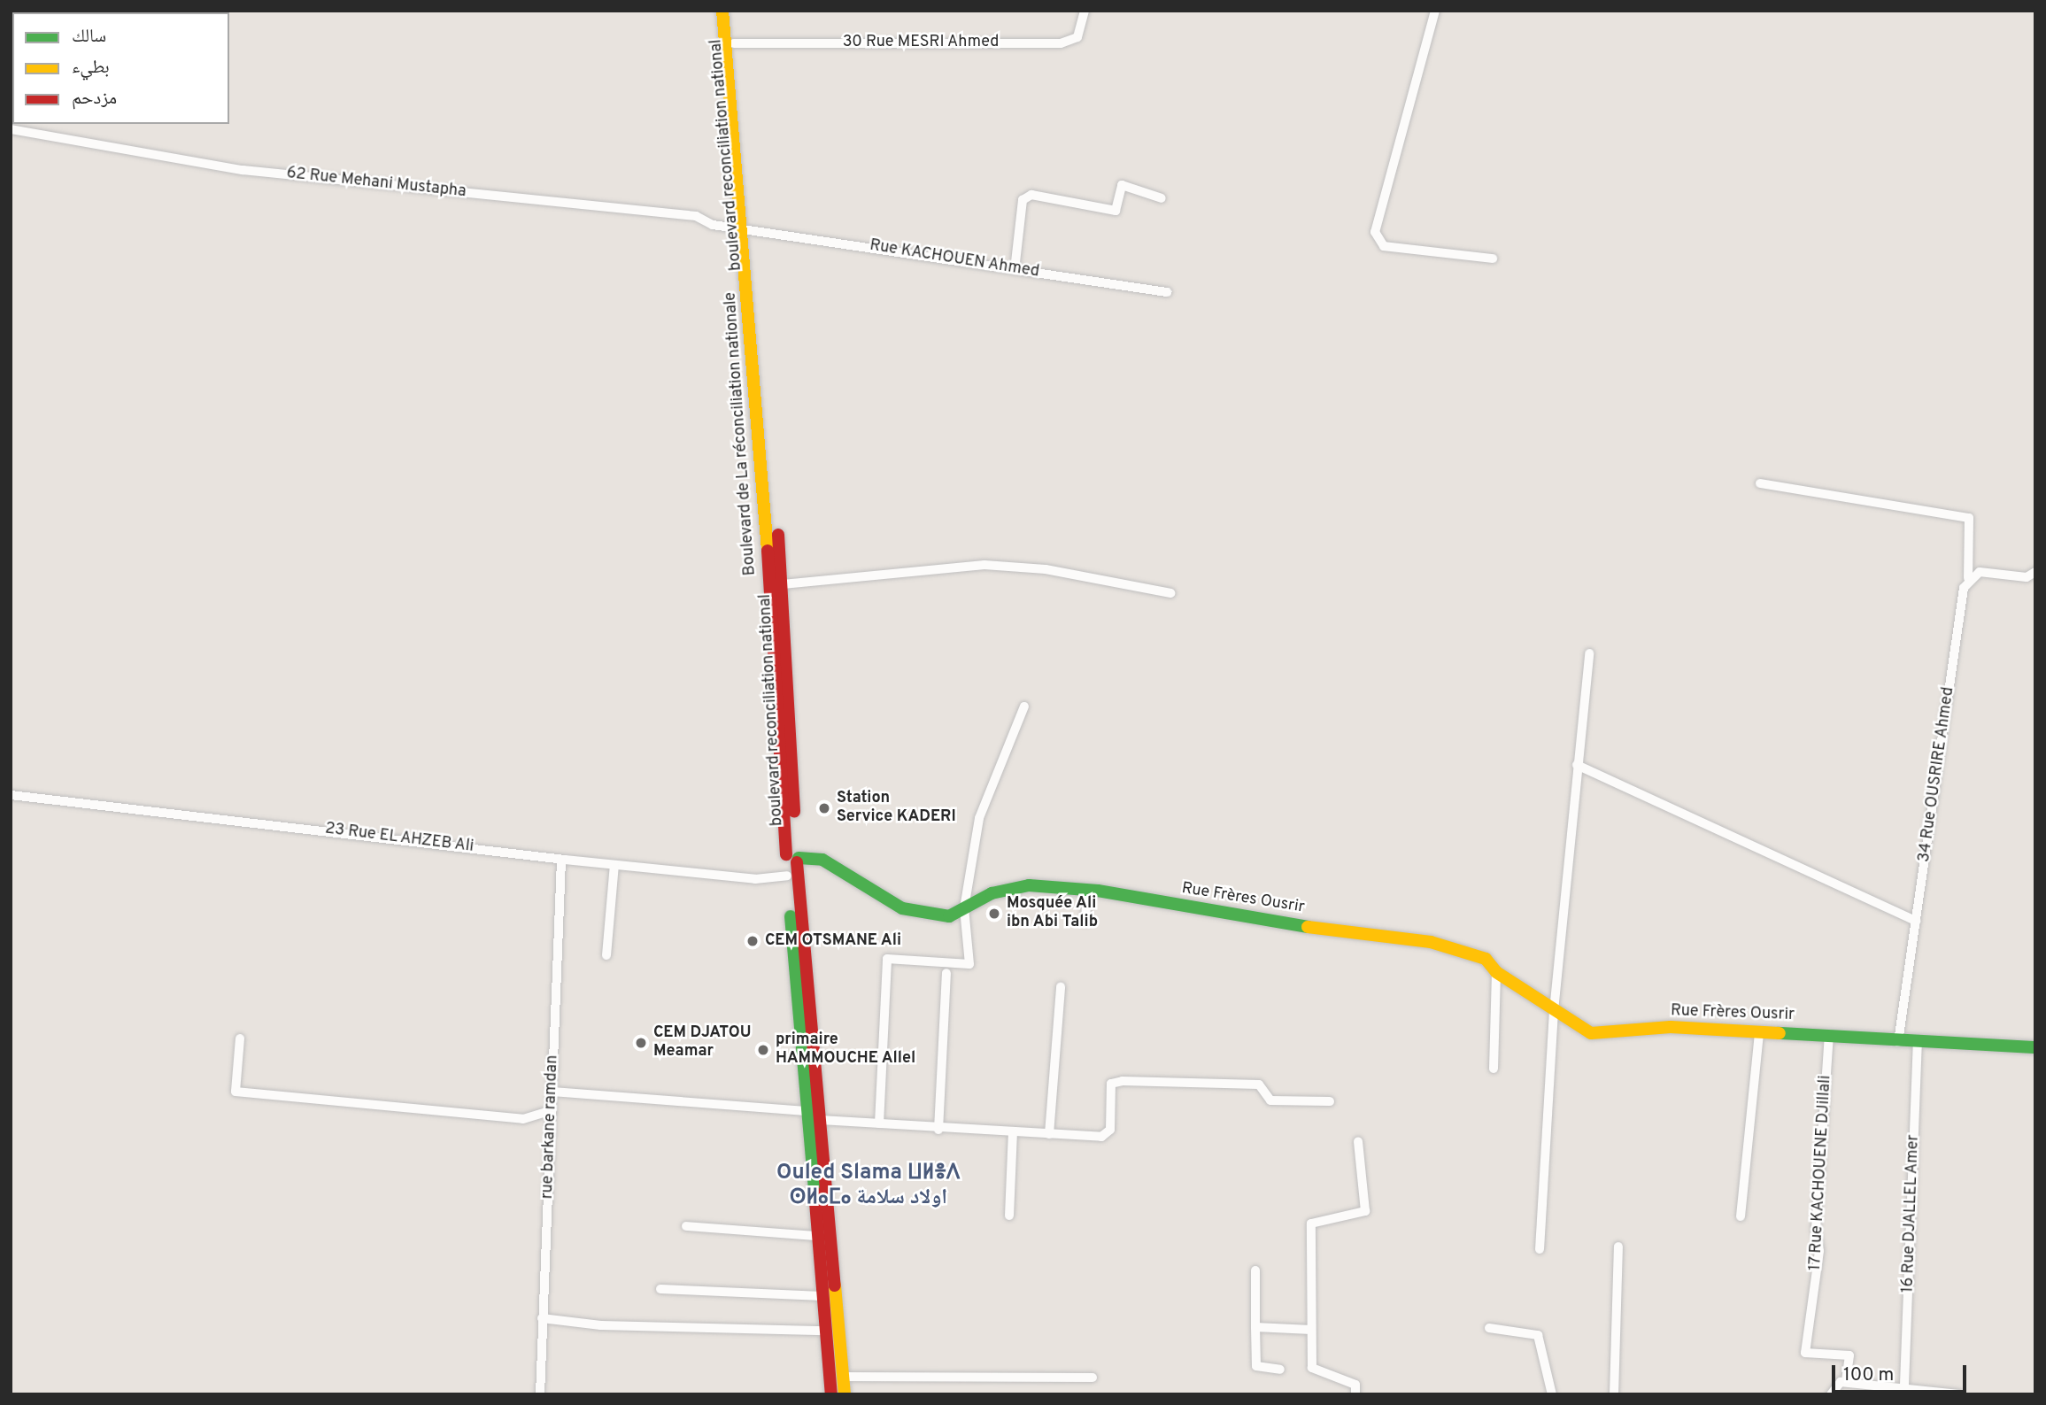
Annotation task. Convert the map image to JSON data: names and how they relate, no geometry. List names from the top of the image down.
{
  "streets": {
    "main road": ["boulevard reconciliation national", "Boulevard de La réconciliation nationale", "Rue Frères Ousrir"],
    "street": [
      "30 Rue MESRI Ahmed",
      "62 Rue Mehani Mustapha",
      "Rue KACHOUEN Ahmed",
      "34 Rue OUSRIRE Ahmed",
      "23 Rue EL AHZEB Ali",
      "rue barkane ramdan",
      "17 Rue KACHOUENE DJillali",
      "16 Rue DJALLEL Amer"
    ]
  },
  "crossings": [
    ["30 Rue MESRI Ahmed", "boulevard reconciliation national"],
    ["boulevard reconciliation national", "62 Rue Mehani Mustapha"],
    ["boulevard reconciliation national", "Rue KACHOUEN Ahmed"],
    ["boulevard reconciliation national", "Boulevard de La réconciliation nationale"],
    ["boulevard reconciliation national", "23 Rue EL AHZEB Ali"],
    ["boulevard reconciliation national", "Rue Frères Ousrir"],
    ["62 Rue Mehani Mustapha", "Rue KACHOUEN Ahmed"],
    ["62 Rue Mehani Mustapha", "Boulevard de La réconciliation nationale"],
    ["Rue KACHOUEN Ahmed", "Boulevard de La réconciliation nationale"],
    ["Boulevard de La réconciliation nationale", "23 Rue EL AHZEB Ali"],
    ["Boulevard de La réconciliation nationale", "Rue Frères Ousrir"],
    ["34 Rue OUSRIRE Ahmed", "Rue Frères Ousrir"],
    ["23 Rue EL AHZEB Ali", "Rue Frères Ousrir"],
    ["23 Rue EL AHZEB Ali", "rue barkane ramdan"],
    ["Rue Frères Ousrir", "17 Rue KACHOUENE DJillali"],
    ["Rue Frères Ousrir", "16 Rue DJALLEL Amer"]
  ],
  "districts": ["Ouled Slama ⵡⵍⴻⴷ ⵙⵍⴰⵎⴰ اولاد سلامة"],
  "places": [
    "Station Service KADERI",
    "Mosquée Ali ibn Abi Talib",
    "CEM OTSMANE Ali",
    "CEM DJATOU Meamar",
    "primaire HAMMOUCHE Allel"
  ],
  "legend": ["سالك", "بطيء", "مزدحم"],
  "scale_bar": "100 m"
}
